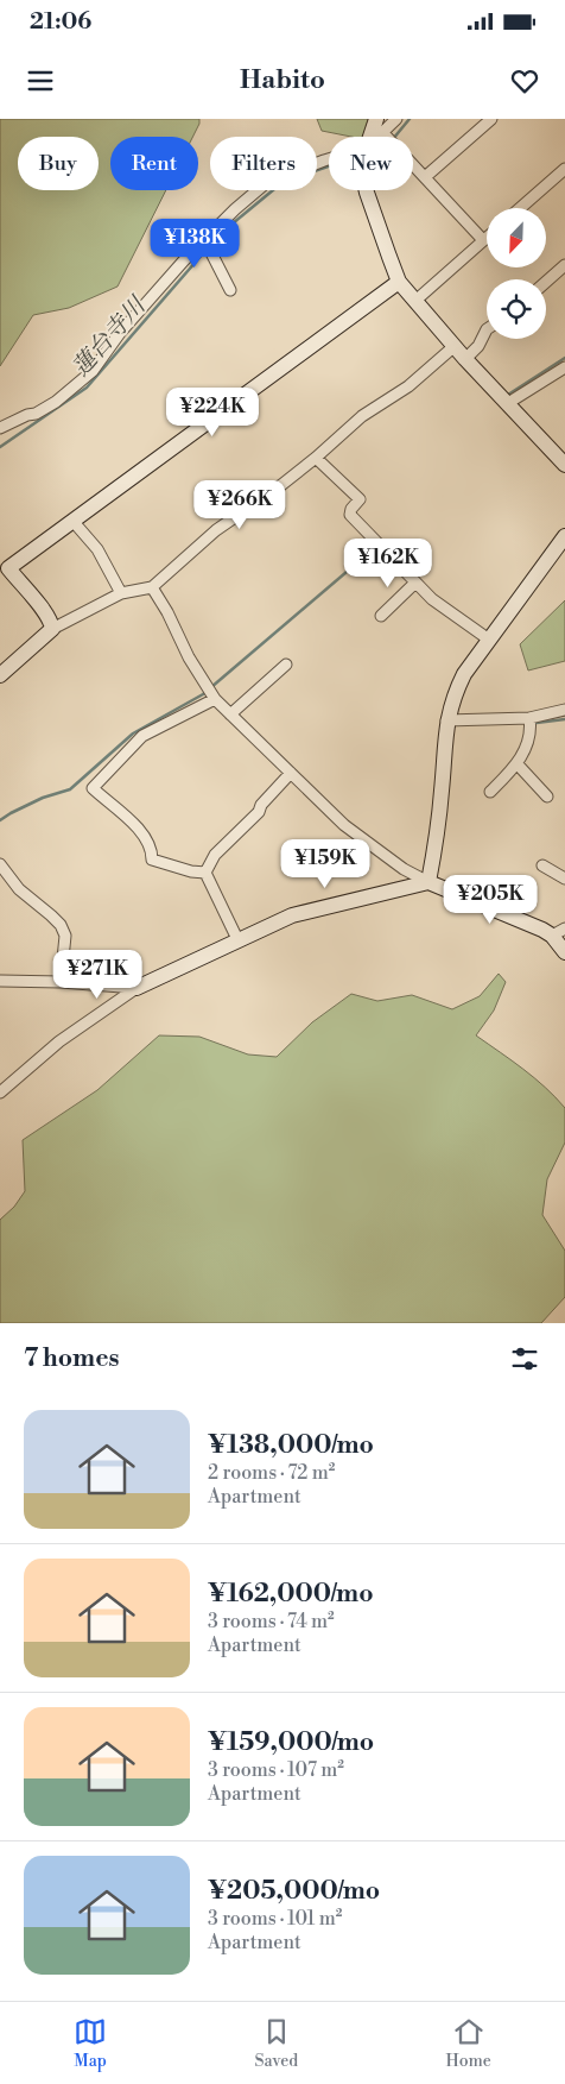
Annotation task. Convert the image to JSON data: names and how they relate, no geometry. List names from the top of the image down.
{
  "water": ["蓮台寺川"],
  "north": "bottom left",
  "page": {
    "status": "21:06",
    "header": "Habito",
    "chip": [
      "Buy",
      "Rent",
      "Filters",
      "New"
    ],
    "price": [
      "¥138K",
      "¥224K",
      "¥266K",
      "¥162K",
      "¥159K",
      "¥205K",
      "¥271K"
    ],
    "heading": "7 homes",
    "list": [
      {
        "name": "¥138,000/mo",
        "note": "2 rooms · 72 m² · Apartment"
      },
      {
        "name": "¥162,000/mo",
        "note": "3 rooms · 74 m² · Apartment"
      },
      {
        "name": "¥159,000/mo",
        "note": "3 rooms · 107 m² · Apartment"
      },
      {
        "name": "¥205,000/mo",
        "note": "3 rooms · 101 m² · Apartment"
      }
    ],
    "tabs": ["Map", "Saved", "Home"]
  }
}
